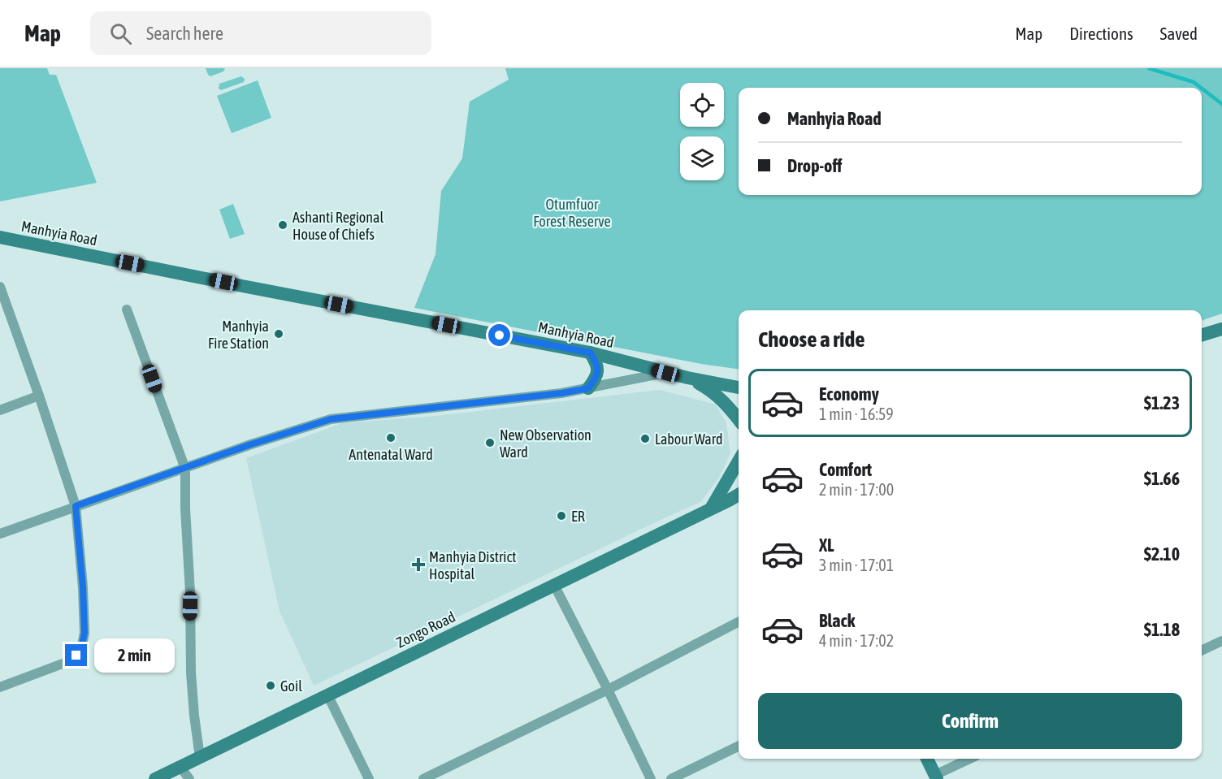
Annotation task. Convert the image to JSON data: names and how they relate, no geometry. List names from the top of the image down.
{
  "streets": {
    "main road": ["Manhyia Road", "Zongo Road"]
  },
  "parks": ["Otumfuor Forest Reserve"],
  "places": {
    "other": [
      "Ashanti Regional House of Chiefs",
      "Manhyia Fire Station",
      "Antenatal Ward",
      "Labour Ward",
      "New Observation Ward",
      "ER",
      "Goil"
    ],
    "health": ["Manhyia District Hospital"]
  },
  "page": {
    "header": "Map",
    "search": "Search here",
    "nav": ["Map", "Directions", "Saved"],
    "banner": ["Manhyia Road", "Drop-off"],
    "heading": "Choose a ride",
    "list": [
      {
        "name": "Economy",
        "note": "1 min · 16:59",
        "value": "$1.23"
      },
      {
        "name": "Comfort",
        "note": "2 min · 17:00",
        "value": "$1.66"
      },
      {
        "name": "XL",
        "note": "3 min · 17:01",
        "value": "$2.10"
      },
      {
        "name": "Black",
        "note": "4 min · 17:02",
        "value": "$1.18"
      }
    ],
    "bubble": "2 min",
    "buttons": "Confirm"
  }
}
